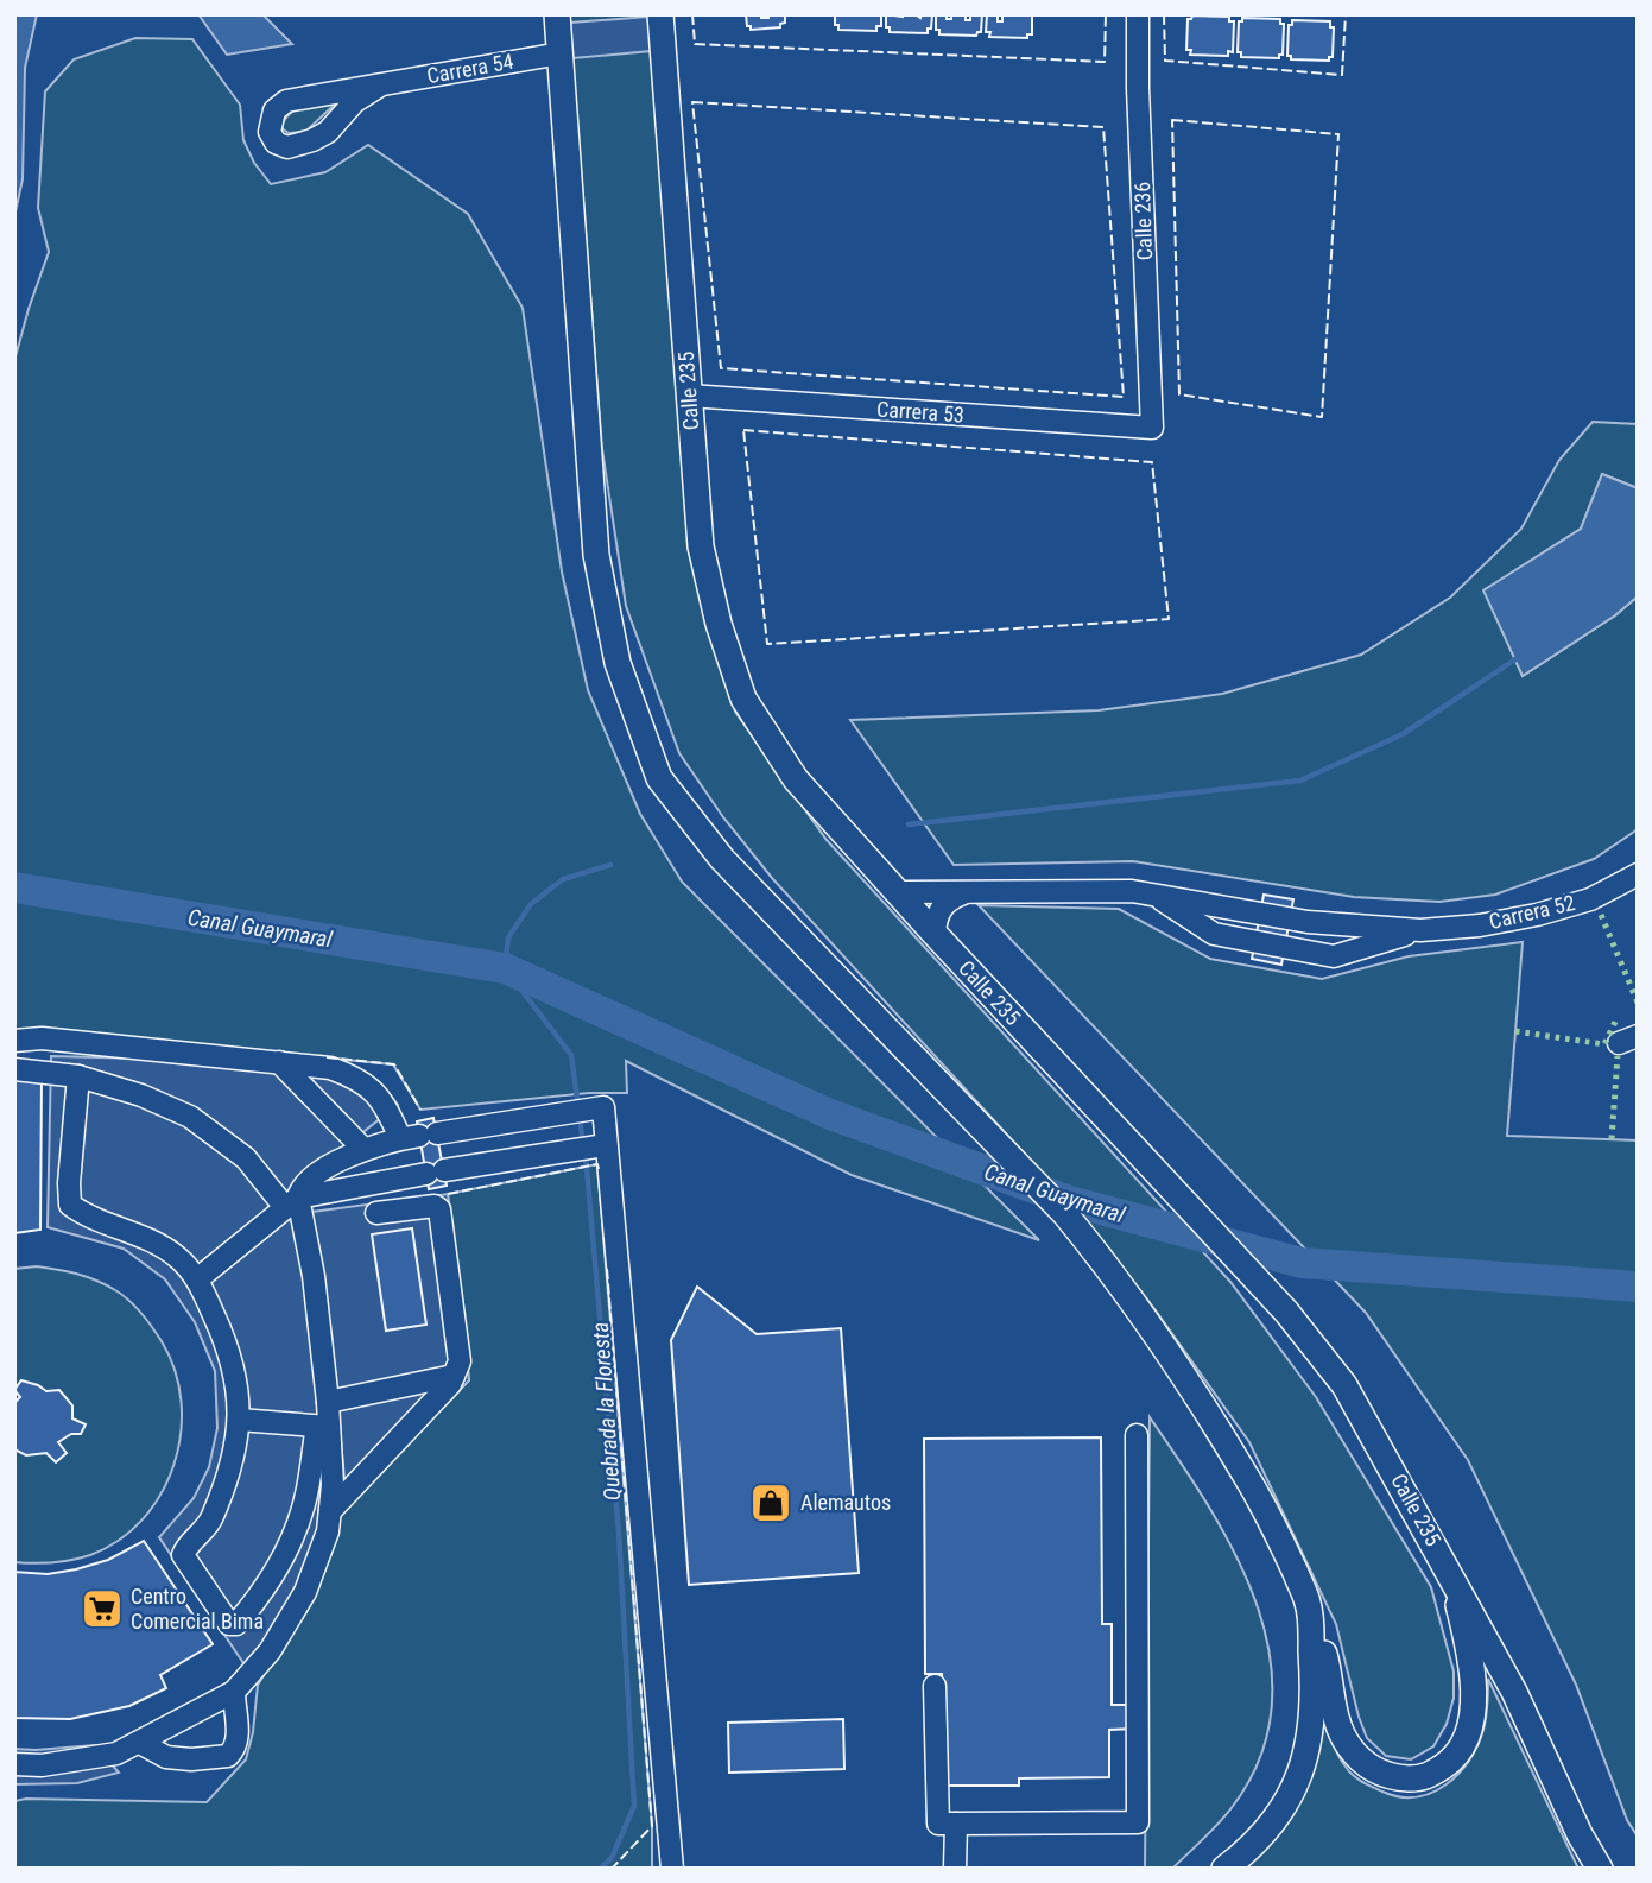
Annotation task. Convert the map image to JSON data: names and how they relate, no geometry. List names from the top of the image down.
{
  "streets": {
    "main road": ["Calle 235"],
    "street": [
      "Carrera 54",
      "Calle 236",
      "Carrera 53",
      "Carrera 52"
    ]
  },
  "crossings": [
    ["Calle 236", "Carrera 53"],
    ["Calle 235", "Carrera 53"],
    ["Calle 235", "Carrera 52"]
  ],
  "water": ["Canal Guaymaral", "Quebrada la Floresta"],
  "places": {
    "shop": ["Alemautos"],
    "supermarket": ["Centro Comercial Bima"]
  }
}
